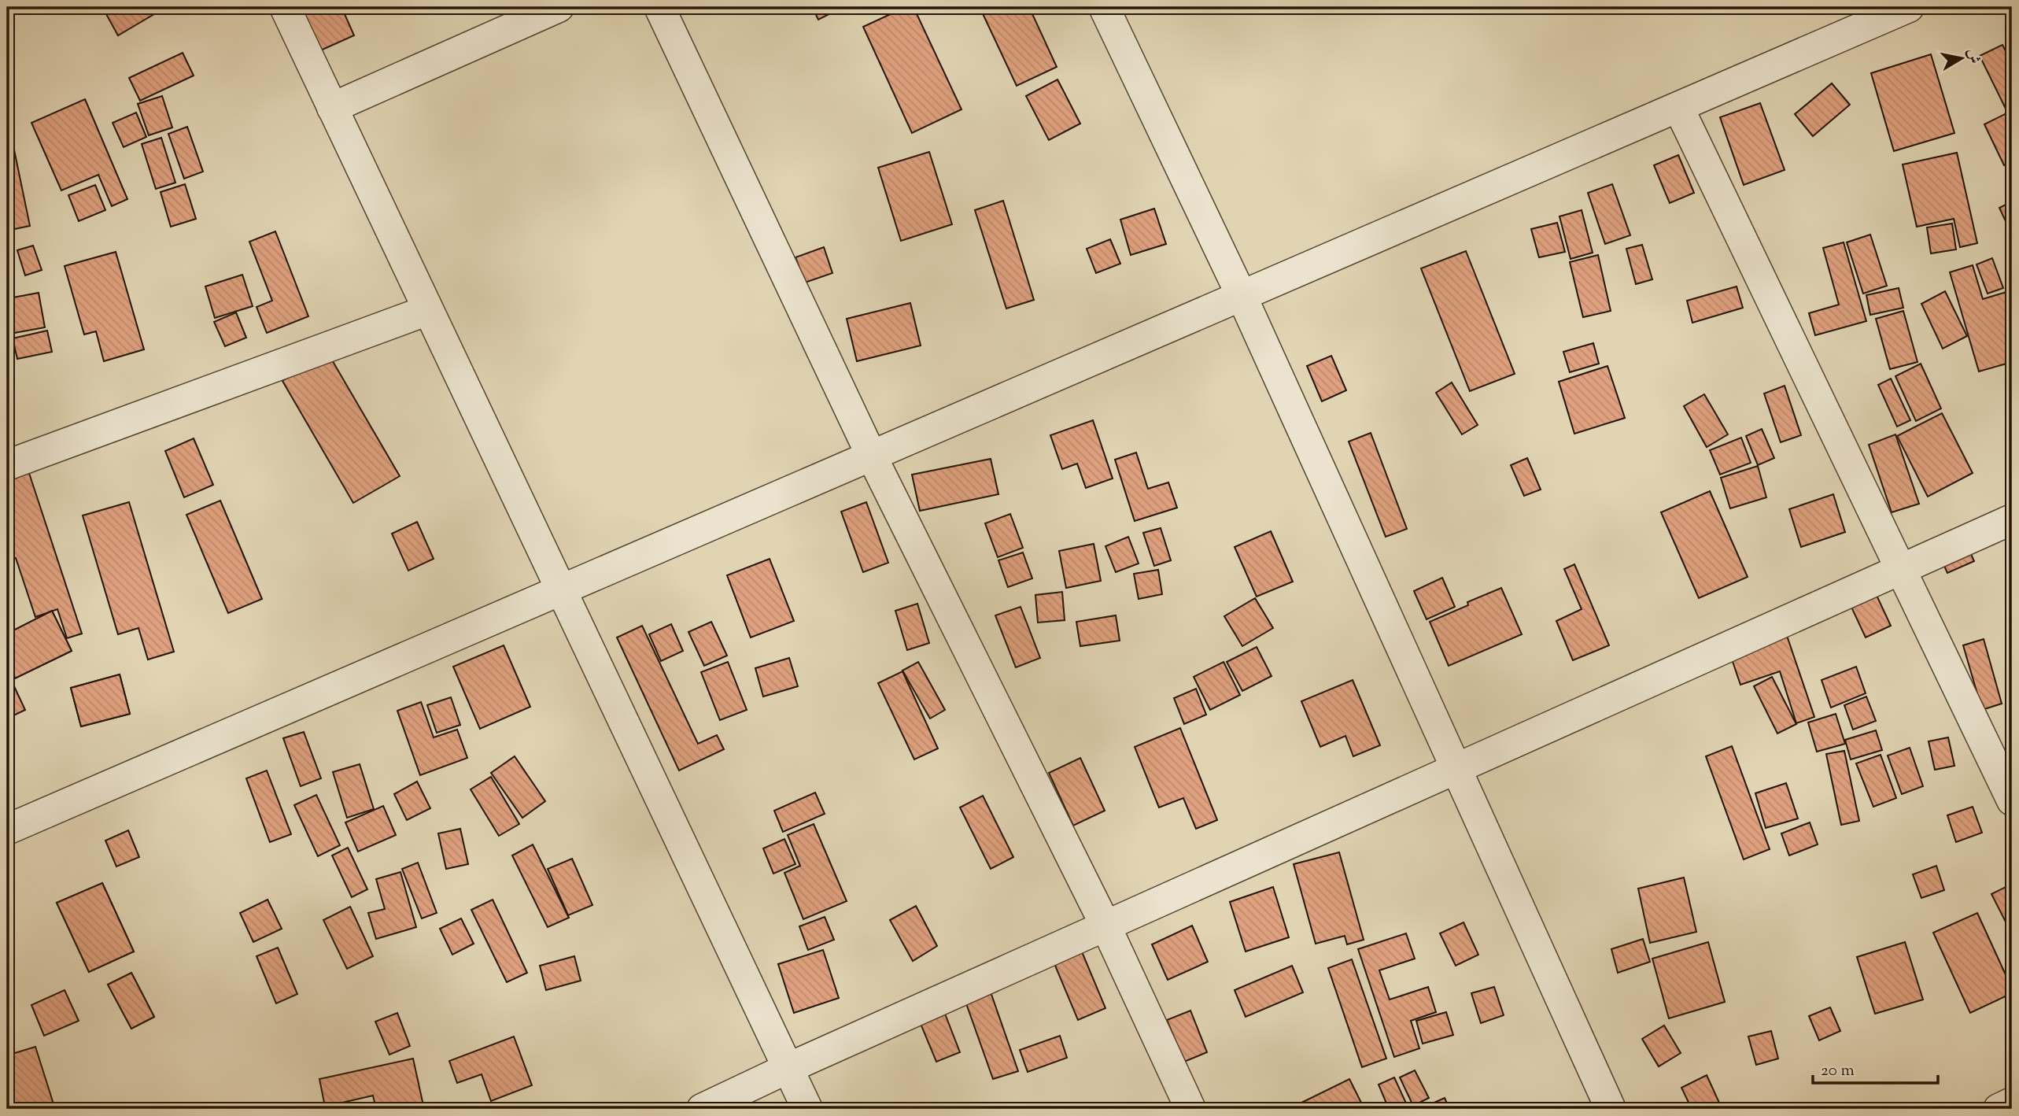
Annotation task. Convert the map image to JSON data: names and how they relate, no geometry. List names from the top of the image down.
{
  "scale_bar": "20 m",
  "north": "right"
}
